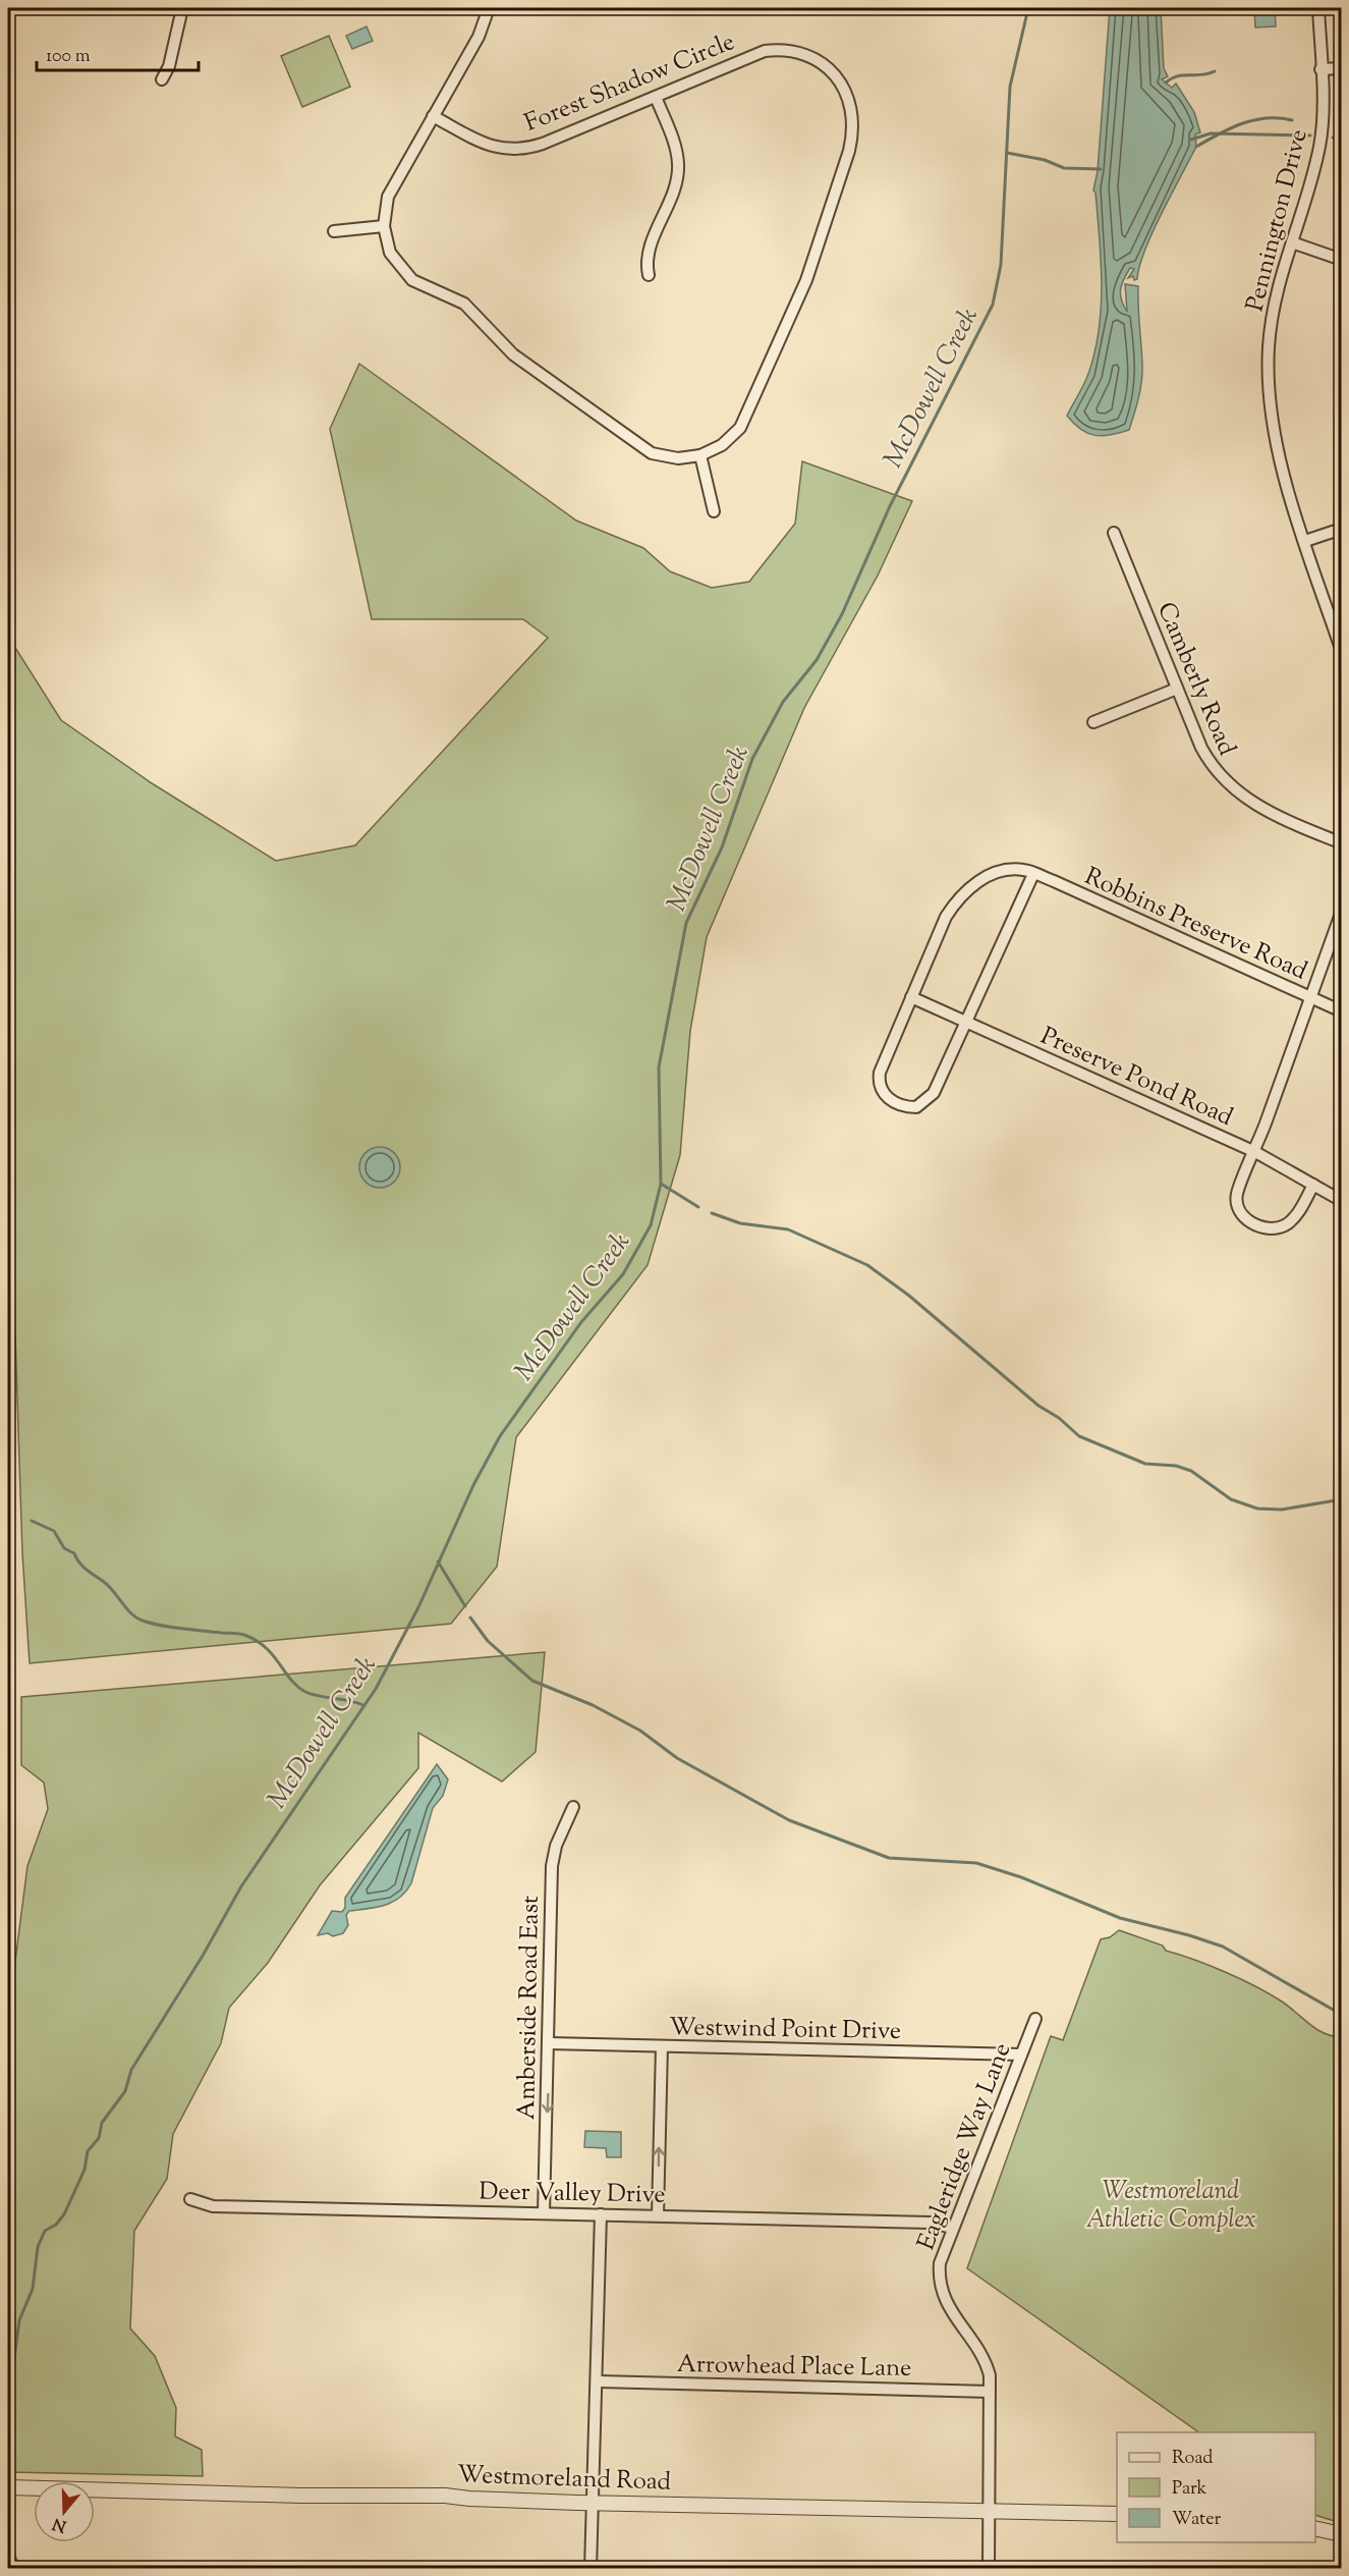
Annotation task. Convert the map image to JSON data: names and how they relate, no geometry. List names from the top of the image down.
{
  "streets": {
    "street": [
      "Forest Shadow Circle",
      "Pennington Drive",
      "Camberly Road",
      "Robbins Preserve Road",
      "Preserve Pond Road",
      "Amberside Road East",
      "Westwind Point Drive",
      "Eagleridge Way Lane",
      "Deer Valley Drive",
      "Arrowhead Place Lane",
      "Westmoreland Road"
    ]
  },
  "crossings": [
    ["Robbins Preserve Road", "Preserve Pond Road"],
    ["Amberside Road East", "Westwind Point Drive"],
    ["Amberside Road East", "Deer Valley Drive"],
    ["Westwind Point Drive", "Eagleridge Way Lane"],
    ["Eagleridge Way Lane", "Deer Valley Drive"],
    ["Eagleridge Way Lane", "Arrowhead Place Lane"],
    ["Eagleridge Way Lane", "Westmoreland Road"]
  ],
  "one_way": ["Amberside Road East"],
  "water": ["McDowell Creek"],
  "parks": ["Westmoreland Athletic Complex"],
  "legend": ["Road", "Park", "Water"],
  "scale_bar": "100 m",
  "north": "bottom"
}
